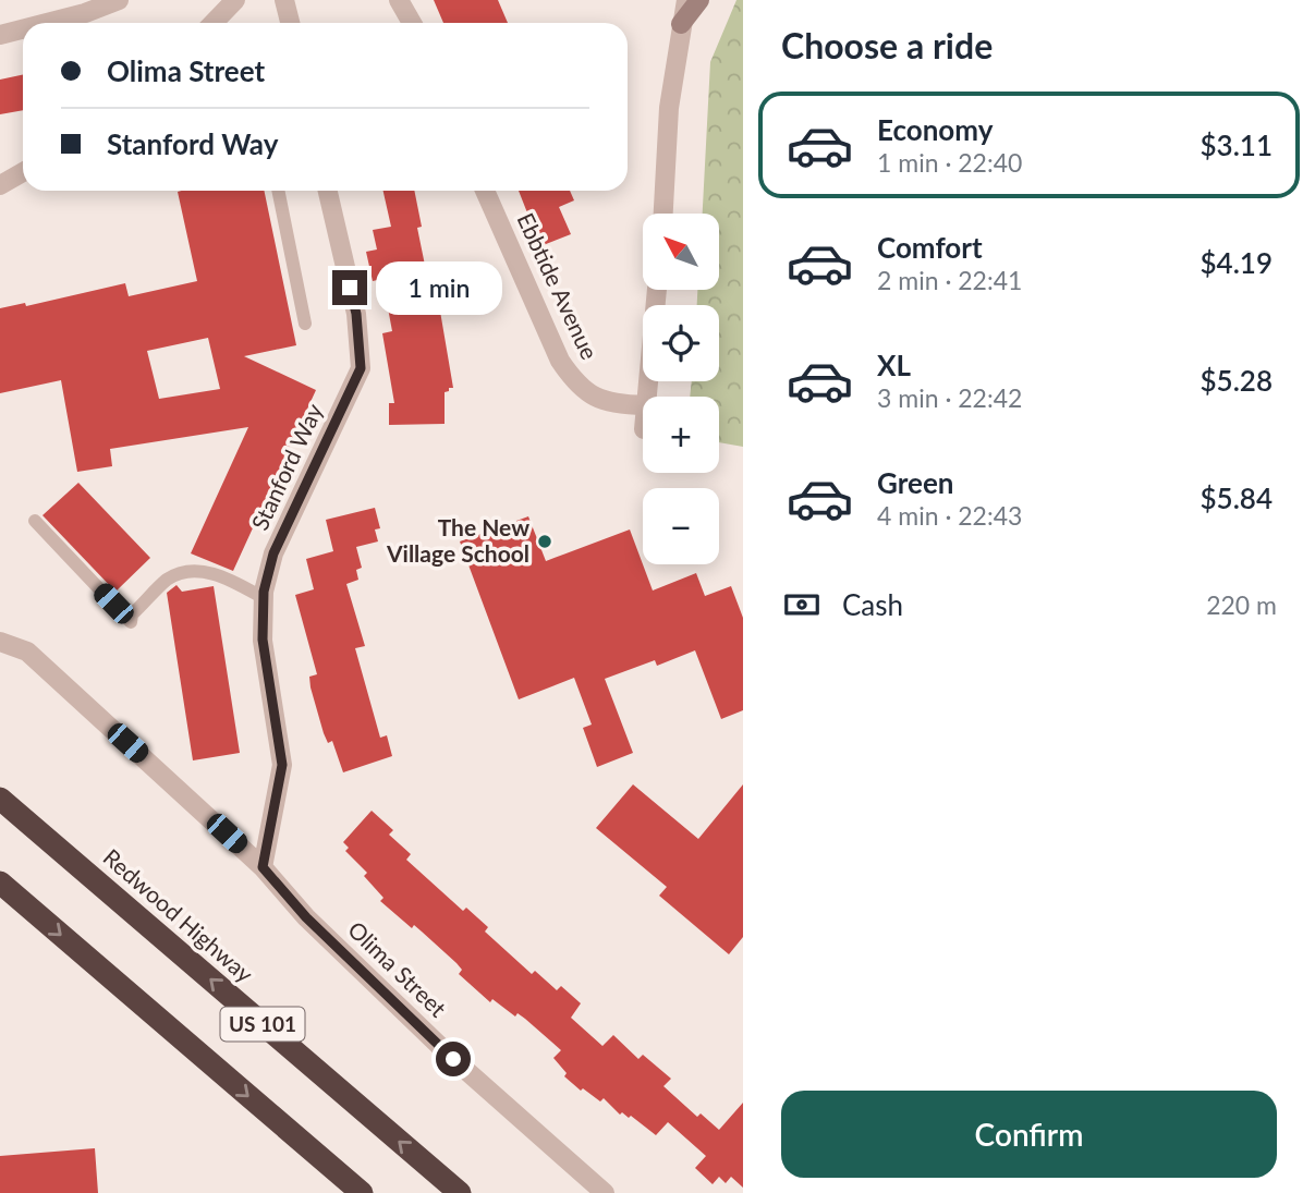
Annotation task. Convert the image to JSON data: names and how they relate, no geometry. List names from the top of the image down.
{
  "streets": {
    "highway": ["Redwood Highway", "US 101"],
    "street": ["Ebbtide Avenue", "Stanford Way", "Olima Street"]
  },
  "crossings": [
    ["Stanford Way", "Olima Street"]
  ],
  "places": ["The New Village School"],
  "north": "top left",
  "page": {
    "heading": "Choose a ride",
    "banner": ["Olima Street", "Stanford Way"],
    "list": [
      {
        "name": "Economy",
        "note": "1 min · 22:40",
        "value": "$3.11"
      },
      {
        "name": "Comfort",
        "note": "2 min · 22:41",
        "value": "$4.19"
      },
      {
        "name": "XL",
        "note": "3 min · 22:42",
        "value": "$5.28"
      },
      {
        "name": "Green",
        "note": "4 min · 22:43",
        "value": "$5.84"
      }
    ],
    "map_buttons": ["+", "−"],
    "bubble": "1 min",
    "pay": ["Cash", "220 m"],
    "buttons": "Confirm"
  }
}
